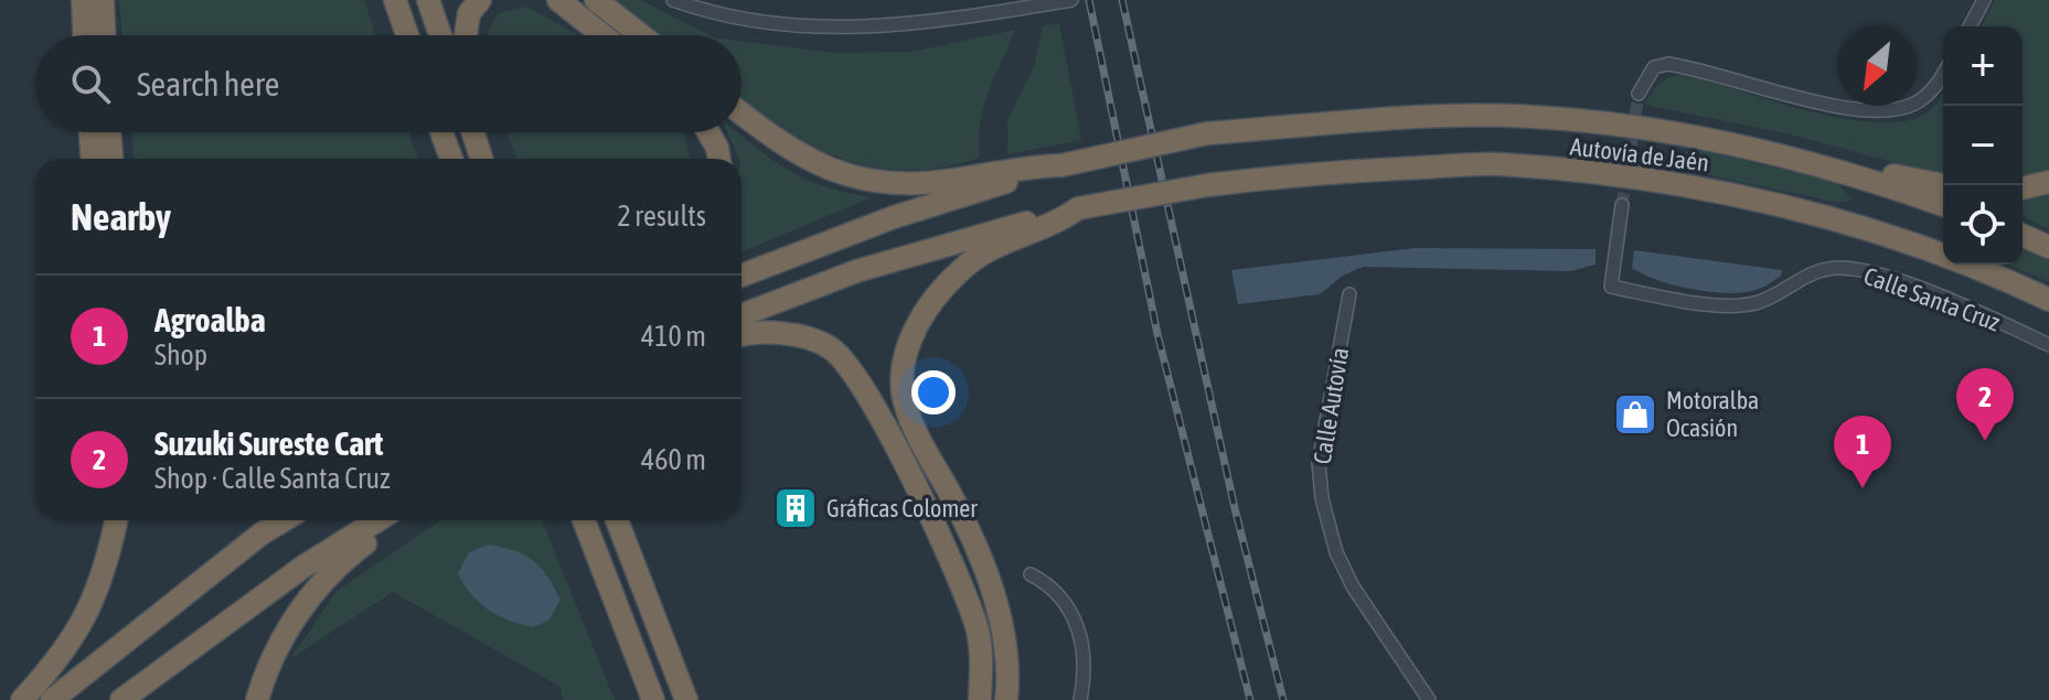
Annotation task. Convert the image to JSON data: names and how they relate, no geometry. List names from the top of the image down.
{
  "streets": {
    "highway": ["Autovía de Jaén"],
    "street": ["Calle Santa Cruz", "Calle Autovía"]
  },
  "places": {
    "shop": ["Motoralba Ocasión"],
    "building": ["Gráficas Colomer"]
  },
  "north": "bottom left",
  "page": {
    "map_buttons": ["+", "−"],
    "search": "Search here",
    "heading": ["Nearby", "2 results"],
    "list": [
      {
        "mark": "1",
        "name": "Agroalba",
        "note": "Shop",
        "value": "410 m"
      },
      {
        "mark": "2",
        "name": "Suzuki Sureste Cart",
        "note": "Shop · Calle Santa Cruz",
        "value": "460 m"
      }
    ],
    "pins": ["2", "1"]
  }
}
